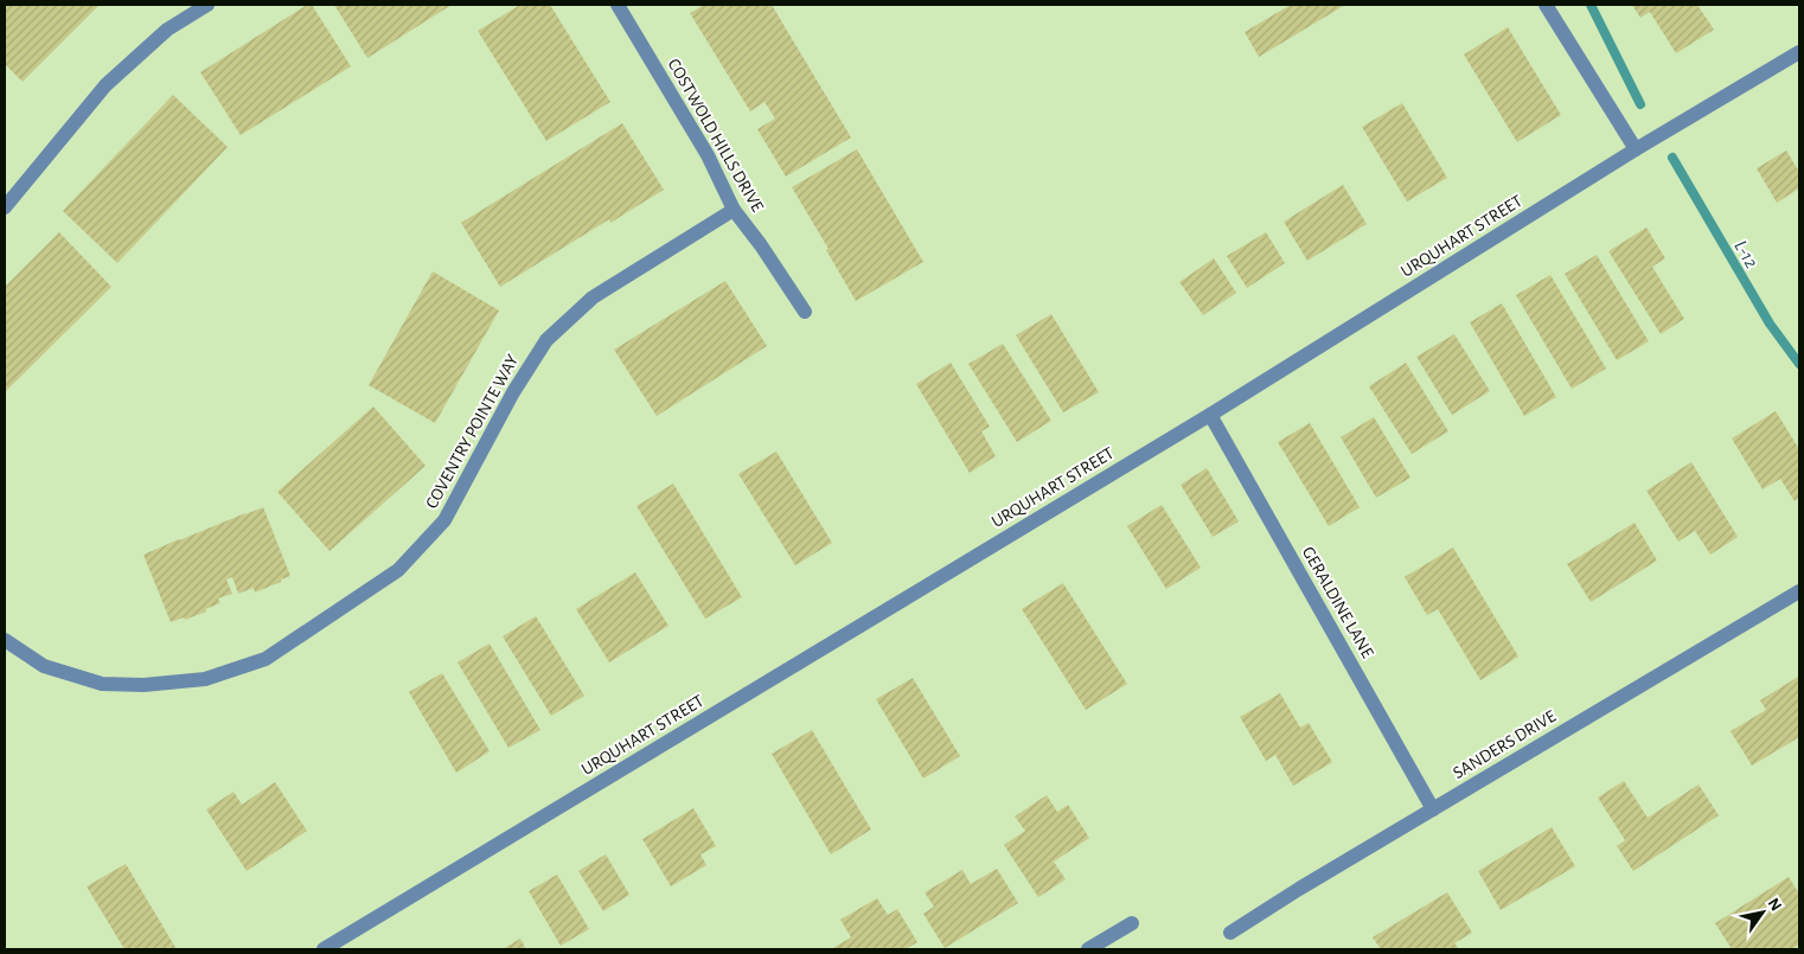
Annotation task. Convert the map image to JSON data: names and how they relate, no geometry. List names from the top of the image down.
{
  "streets": {
    "street": [
      "COSTWOLD HILLS DRIVE",
      "URQUHART STREET",
      "COVENTRY POINTE WAY",
      "GERALDINE LANE",
      "SANDERS DRIVE"
    ]
  },
  "crossings": [
    ["COSTWOLD HILLS DRIVE", "COVENTRY POINTE WAY"],
    ["URQUHART STREET", "GERALDINE LANE"],
    ["GERALDINE LANE", "SANDERS DRIVE"]
  ],
  "water": ["L-12"],
  "north": "top right"
}
